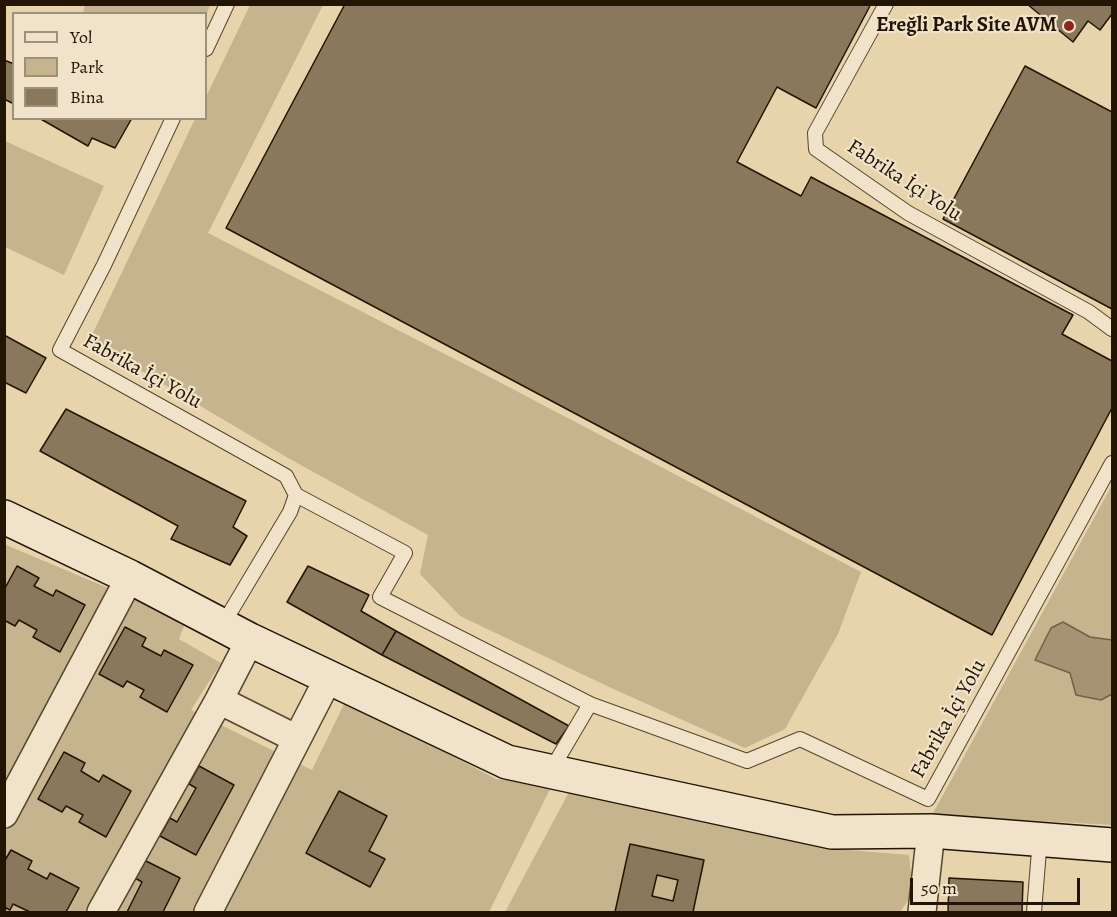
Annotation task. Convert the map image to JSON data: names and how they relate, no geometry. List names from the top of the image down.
{
  "streets": {
    "lane": ["Fabrika İçi Yolu"]
  },
  "places": ["Ereğli Park Site AVM"],
  "legend": ["Yol", "Park", "Bina"],
  "scale_bar": "50 m"
}
